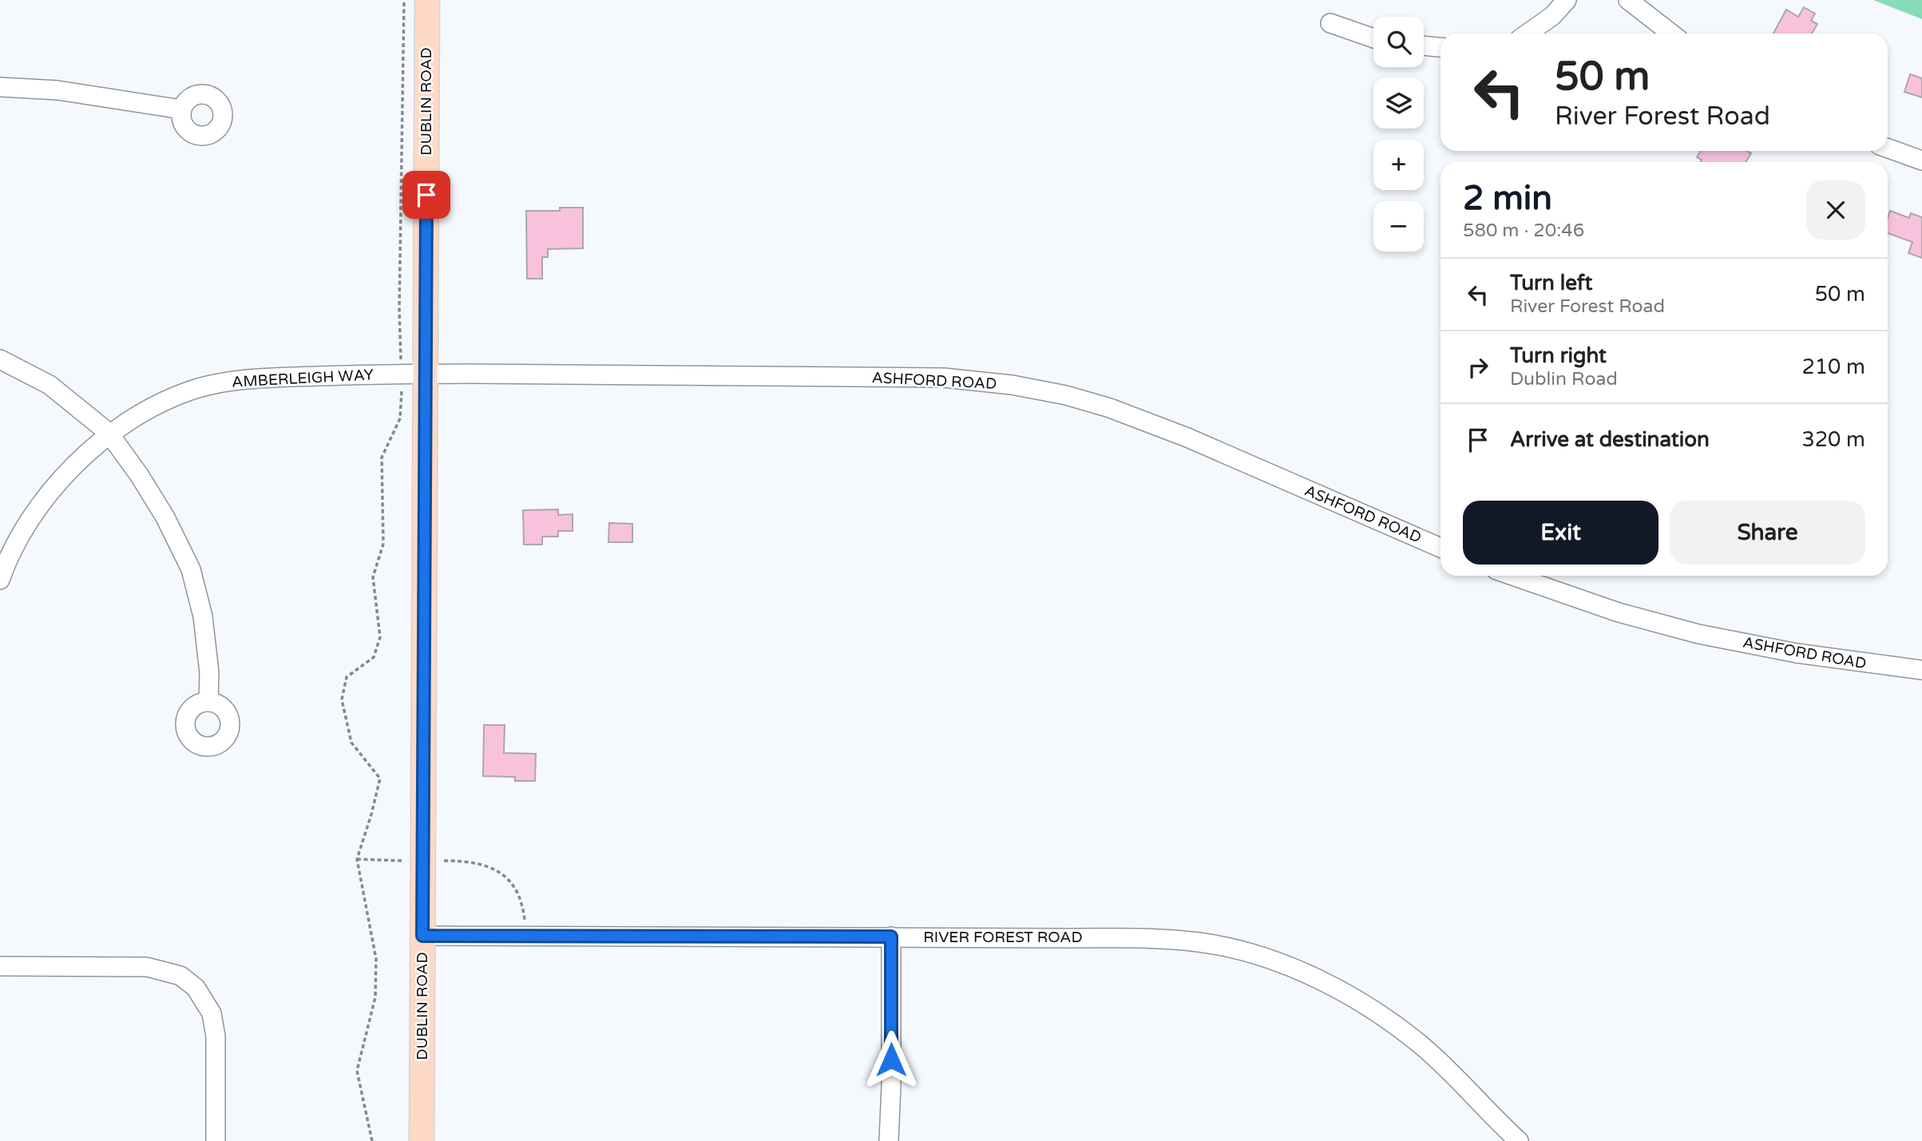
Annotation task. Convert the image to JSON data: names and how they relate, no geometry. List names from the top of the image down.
{
  "streets": {
    "main road": ["DUBLIN ROAD"],
    "street": ["AMBERLEIGH WAY", "ASHFORD ROAD", "RIVER FOREST ROAD"]
  },
  "crossings": [
    ["DUBLIN ROAD", "AMBERLEIGH WAY"],
    ["DUBLIN ROAD", "ASHFORD ROAD"],
    ["DUBLIN ROAD", "RIVER FOREST ROAD"],
    ["AMBERLEIGH WAY", "ASHFORD ROAD"]
  ],
  "page": {
    "map_buttons": ["+", "−"],
    "turn": ["50 m", "River Forest Road"],
    "heading": ["2 min", "580 m · 20:46"],
    "list": [
      {
        "name": "Turn left",
        "note": "River Forest Road",
        "value": "50 m"
      },
      {
        "name": "Turn right",
        "note": "Dublin Road",
        "value": "210 m"
      },
      {
        "name": "Arrive at destination",
        "value": "320 m"
      }
    ],
    "buttons": ["Exit", "Share"]
  }
}
